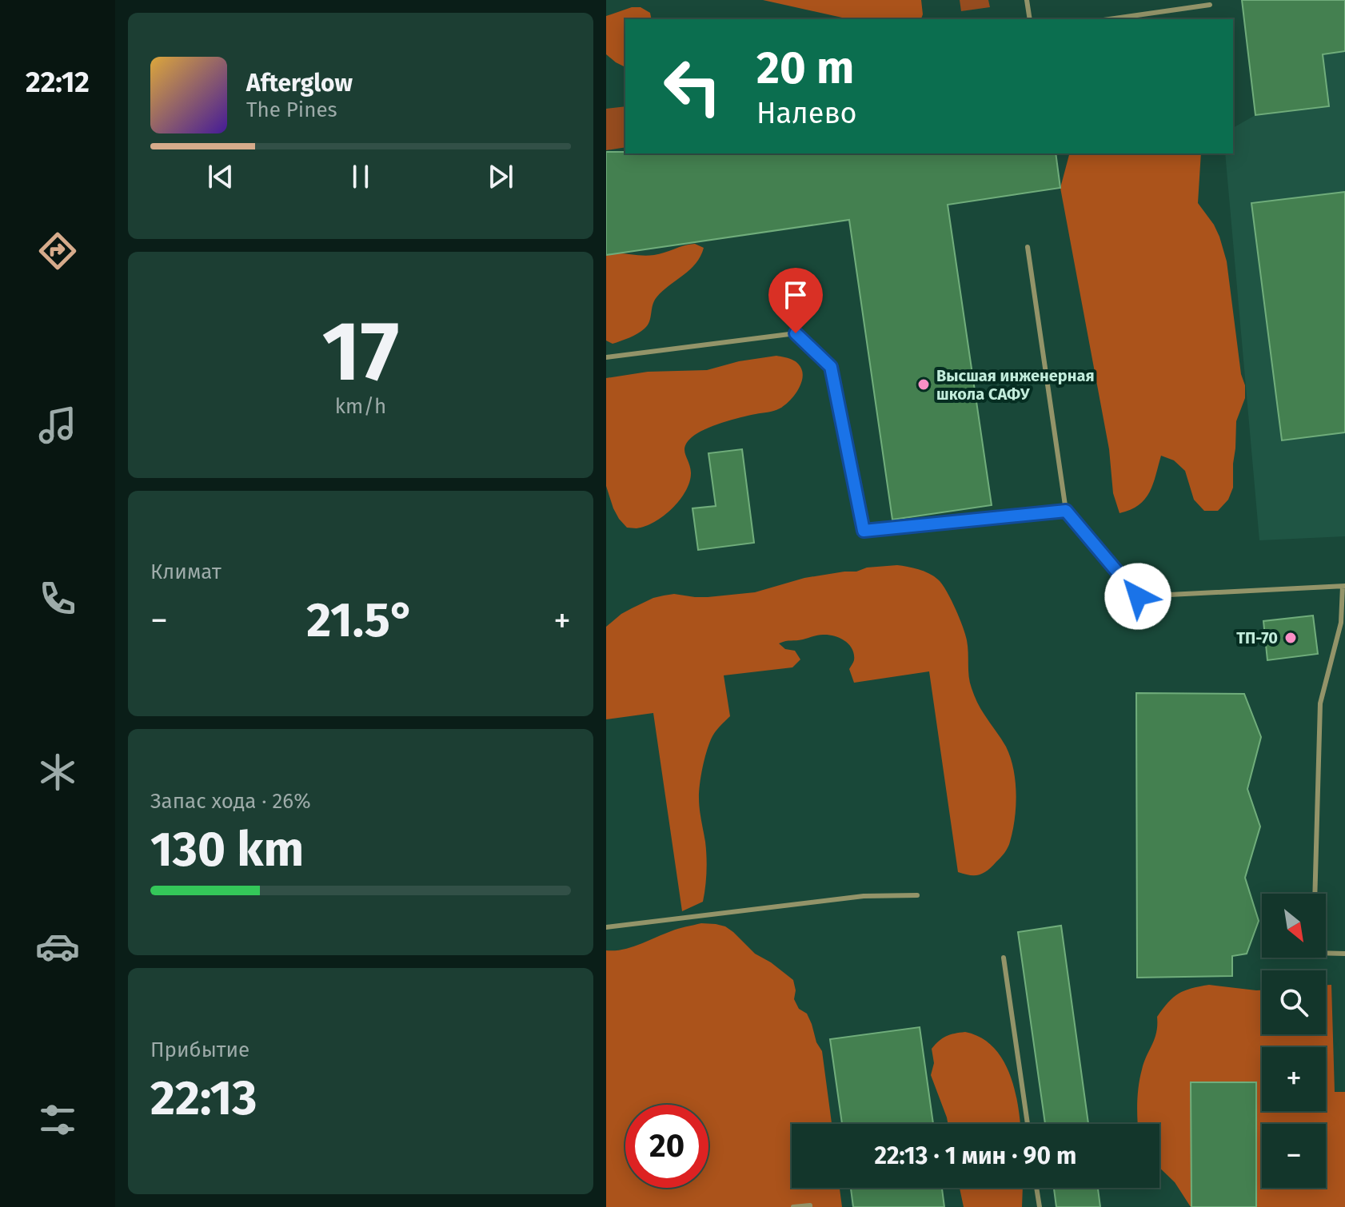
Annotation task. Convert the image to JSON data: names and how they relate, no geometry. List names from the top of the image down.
{
  "places": ["Высшая инженерная школа САФУ", "ТП-70"],
  "north": "bottom right",
  "page": {
    "tabs": "22:12",
    "turn": ["20 m", "Налево"],
    "song": ["Afterglow", "The Pines"],
    "tile": [
      ["17", "km/h"],
      "Климат",
      ["Запас хода · 26%", "130 km"],
      ["Прибытие", "22:13"]
    ],
    "heat": ["−", "21.5°", "+"],
    "map_buttons": ["+", "−"],
    "limit": "20",
    "trip": "22:13 · 1 мин · 90 m"
  }
}
